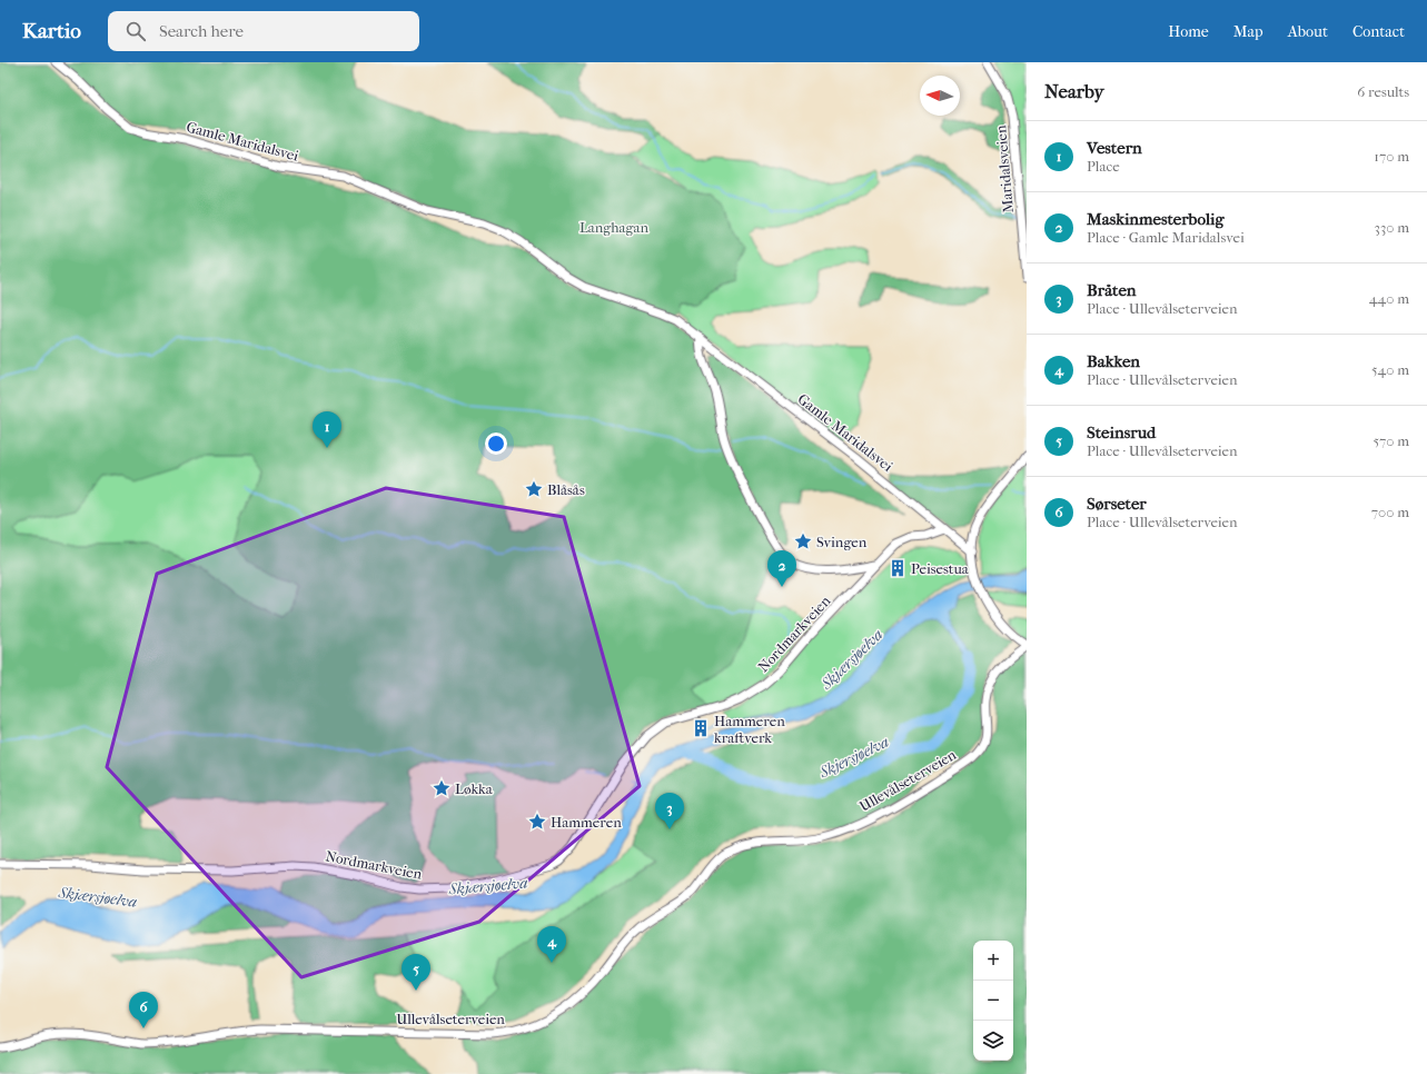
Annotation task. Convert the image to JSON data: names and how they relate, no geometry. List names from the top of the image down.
{
  "streets": {
    "street": [
      "Gamle Maridalsvei",
      "Maridalsveien",
      "Nordmarkveien",
      "Ullevålseterveien"
    ]
  },
  "crossings": [
    ["Gamle Maridalsvei", "Nordmarkveien"]
  ],
  "water": ["Skjærsjøelva", "Skjersjøelva"],
  "parks": ["Langhagan"],
  "places": {
    "place": [
      "Blåsås",
      "Svingen",
      "Løkka",
      "Hammeren"
    ],
    "building": ["Peisestua", "Hammeren kraftverk"]
  },
  "north": "left",
  "page": {
    "header": "Kartio",
    "search": "Search here",
    "nav": [
      "Home",
      "Map",
      "About",
      "Contact"
    ],
    "heading": ["Nearby", "6 results"],
    "list": [
      {
        "mark": "1",
        "name": "Vestern",
        "note": "Place",
        "value": "170 m"
      },
      {
        "mark": "2",
        "name": "Maskinmesterbolig",
        "note": "Place · Gamle Maridalsvei",
        "value": "330 m"
      },
      {
        "mark": "3",
        "name": "Bråten",
        "note": "Place · Ullevålseterveien",
        "value": "440 m"
      },
      {
        "mark": "4",
        "name": "Bakken",
        "note": "Place · Ullevålseterveien",
        "value": "540 m"
      },
      {
        "mark": "5",
        "name": "Steinsrud",
        "note": "Place · Ullevålseterveien",
        "value": "570 m"
      },
      {
        "mark": "6",
        "name": "Sørseter",
        "note": "Place · Ullevålseterveien",
        "value": "700 m"
      }
    ],
    "pins": [
      "1",
      "2",
      "3",
      "4",
      "5",
      "6"
    ],
    "map_buttons": ["+", "−"]
  }
}
